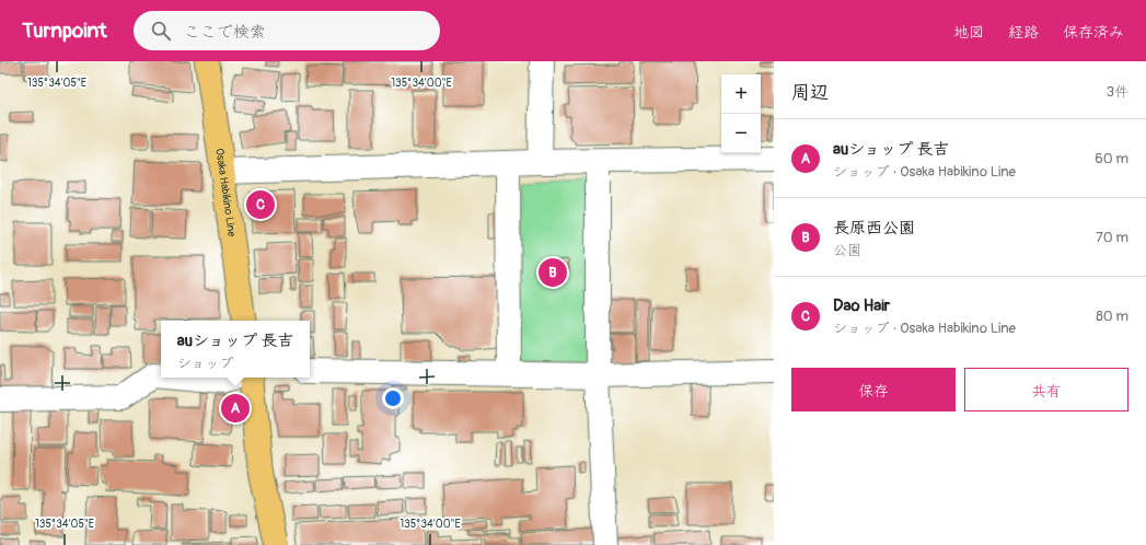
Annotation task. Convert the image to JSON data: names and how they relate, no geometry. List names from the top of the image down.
{
  "streets": {
    "main road": ["Osaka Habikino Line"]
  },
  "page": {
    "header": "Turnpoint",
    "search": "ここで検索",
    "nav": ["地図", "経路", "保存済み"],
    "heading": ["周辺", "3件"],
    "map_buttons": ["+", "−"],
    "list": [
      {
        "mark": "A",
        "name": "auショップ 長吉",
        "note": "ショップ · Osaka Habikino Line",
        "value": "60 m"
      },
      {
        "mark": "B",
        "name": "長原西公園",
        "note": "公園",
        "value": "70 m"
      },
      {
        "mark": "C",
        "name": "Dao Hair",
        "note": "ショップ · Osaka Habikino Line",
        "value": "80 m"
      }
    ],
    "pins": ["C", "B", "A"],
    "popup": ["auショップ 長吉", "ショップ"],
    "buttons": ["保存", "共有"]
  },
  "coordinates": ["135°34'05\"E", "135°34'00\"E"]
}
